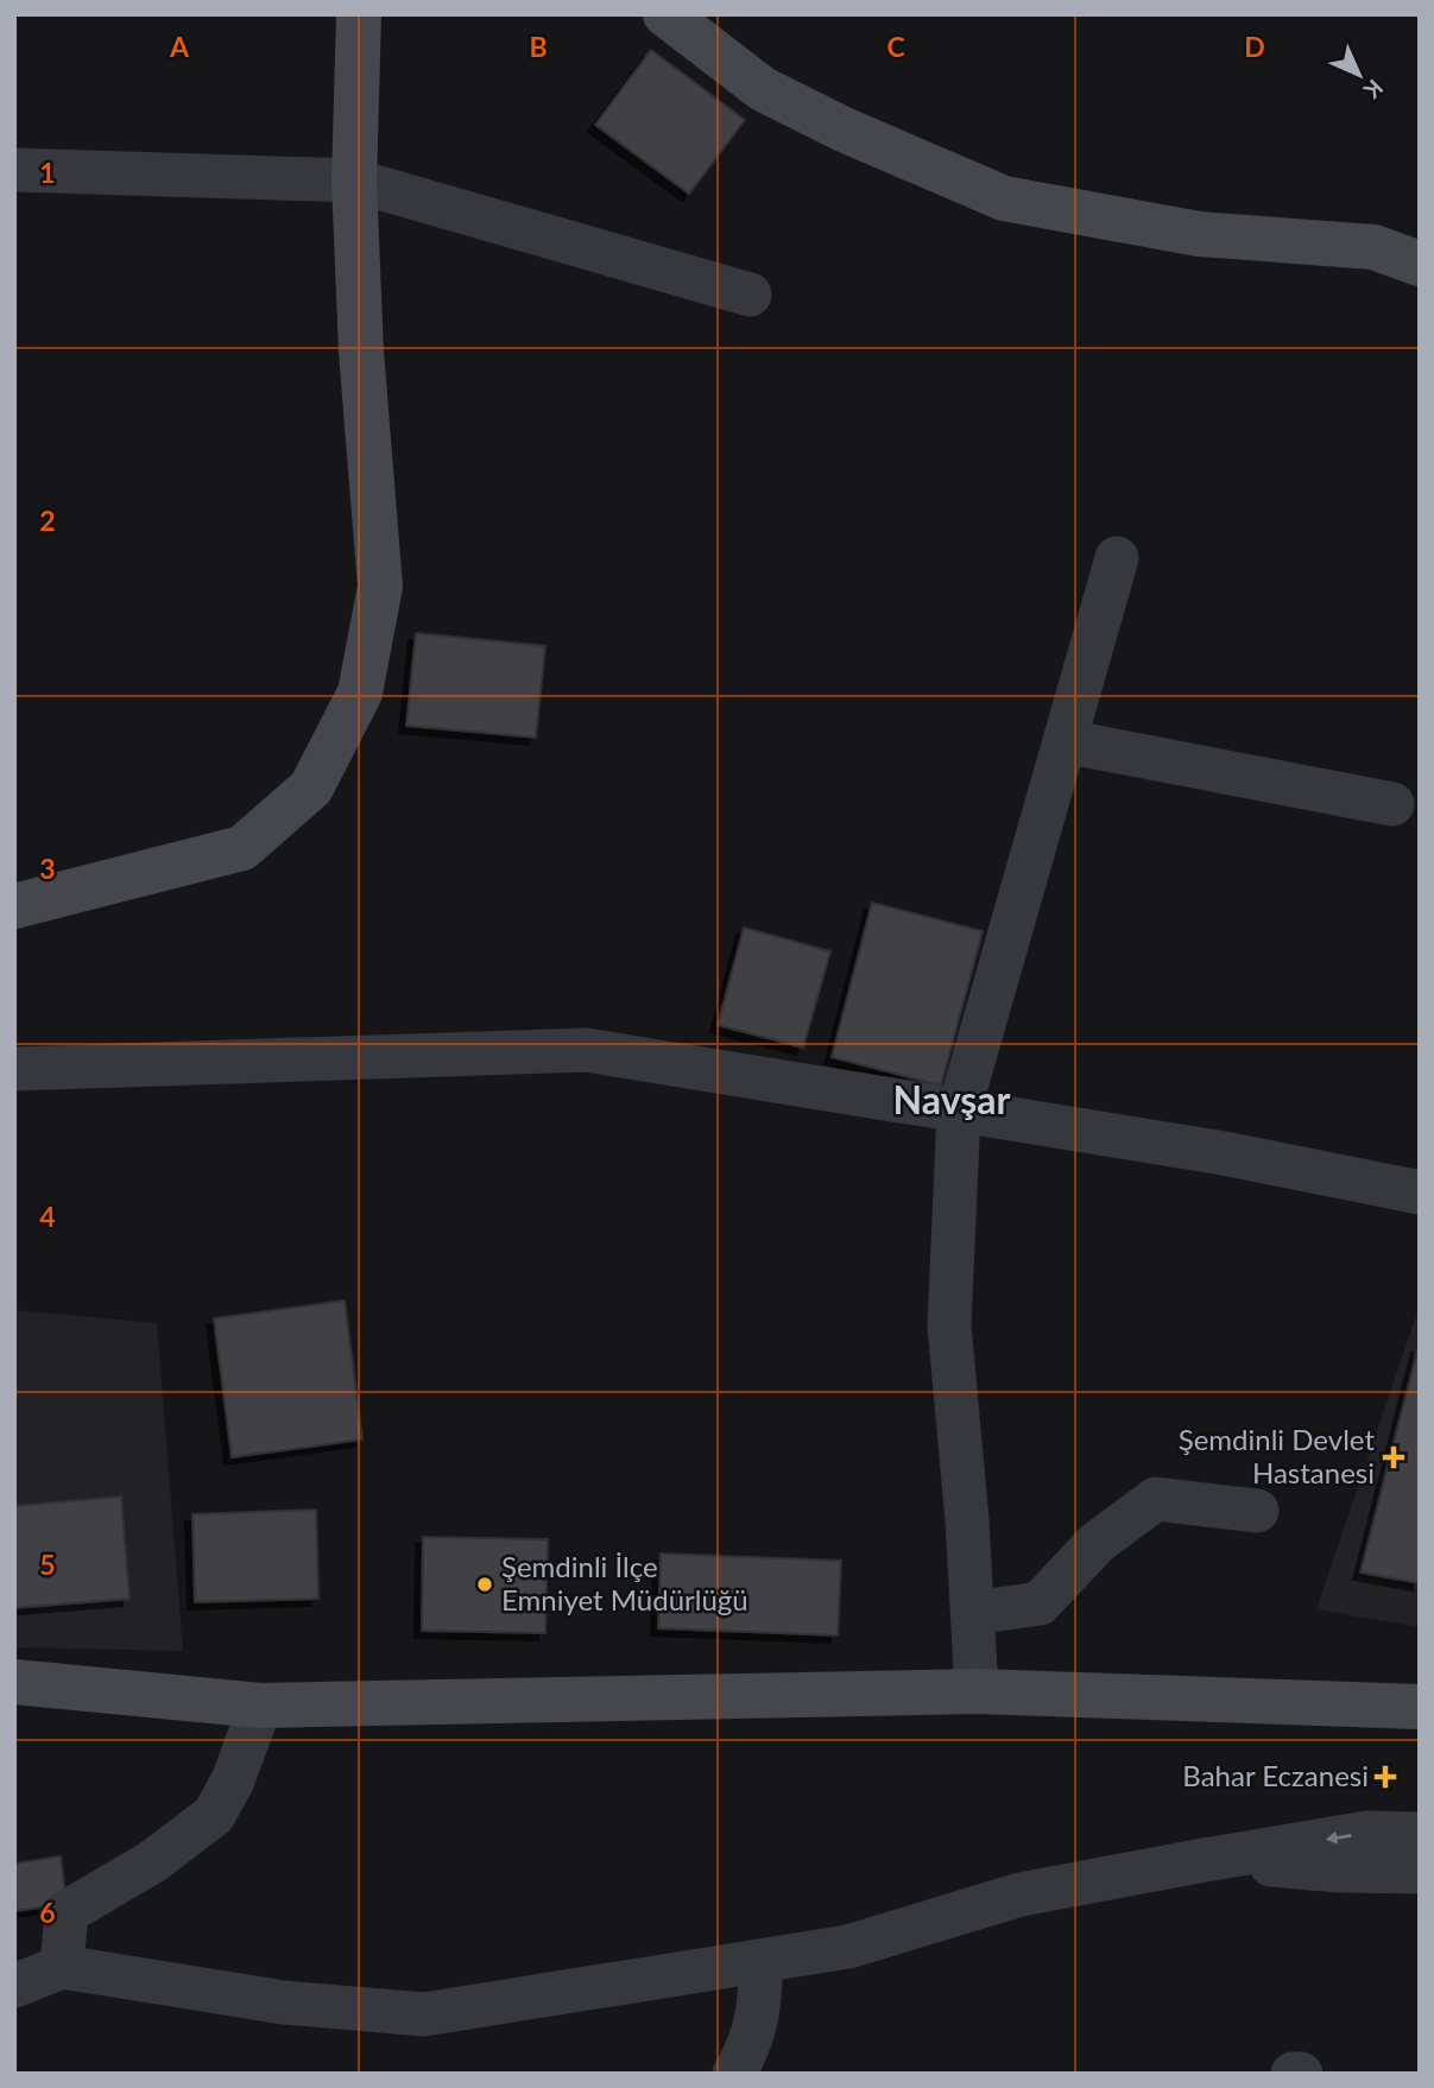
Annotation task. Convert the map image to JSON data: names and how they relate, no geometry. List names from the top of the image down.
{
  "districts": ["Navşar"],
  "places": {
    "health": ["Şemdinli Devlet Hastanesi", "Bahar Eczanesi"],
    "other": ["Şemdinli İlçe Emniyet Müdürlüğü"]
  },
  "north": "bottom right",
  "grid": {
    "columns": [
      "A",
      "B",
      "C",
      "D"
    ],
    "rows": [
      "1",
      "2",
      "3",
      "4",
      "5",
      "6"
    ]
  }
}
